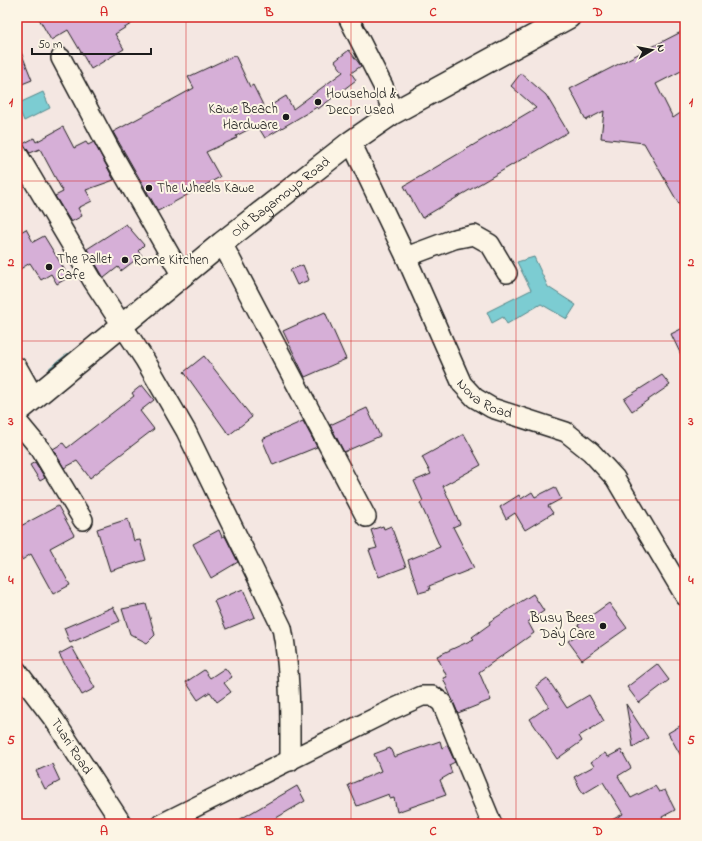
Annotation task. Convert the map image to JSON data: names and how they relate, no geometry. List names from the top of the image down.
{
  "streets": {
    "main road": ["Old Bagamoyo Road"],
    "street": ["Nova Road", "Tuari Road"]
  },
  "crossings": [
    ["Old Bagamoyo Road", "Nova Road"]
  ],
  "places": [
    "Household & Decor Used",
    "Kawe Beach Hardware",
    "The Wheels Kawe",
    "Rome Kitchen",
    "The Pallet Cafe",
    "Busy Bees Day Care"
  ],
  "scale_bar": "50 m",
  "north": "right",
  "grid": {
    "columns": [
      "A",
      "B",
      "C",
      "D"
    ],
    "rows": [
      "1",
      "2",
      "3",
      "4",
      "5"
    ]
  }
}
